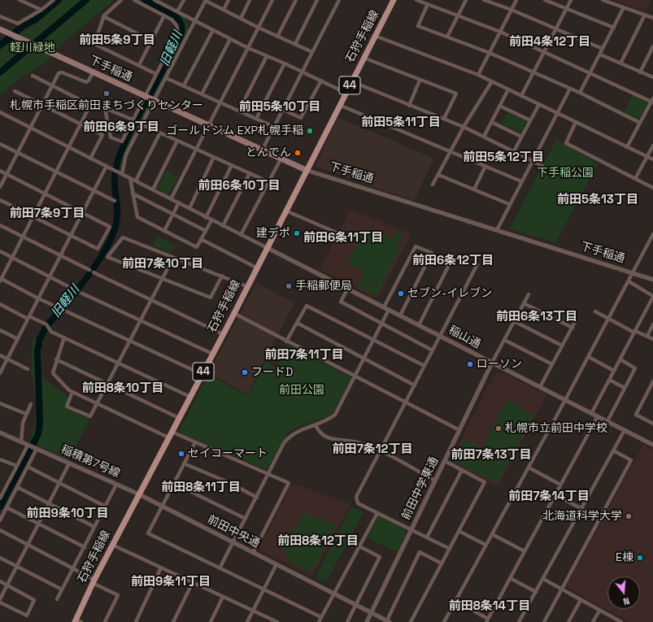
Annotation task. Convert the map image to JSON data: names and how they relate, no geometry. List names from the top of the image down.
{
  "streets": {
    "main road": ["石狩手稲線", "下手稲通", "44"],
    "street": [
      "稲山通",
      "稲積第7号線",
      "前田中学東通",
      "前田中央通"
    ]
  },
  "crossings": [
    ["石狩手稲線", "下手稲通"],
    ["石狩手稲線", "稲山通"],
    ["石狩手稲線", "稲積第7号線"],
    ["石狩手稲線", "前田中央通"],
    ["稲山通", "前田中学東通"],
    ["稲積第7号線", "前田中央通"],
    ["前田中学東通", "前田中央通"]
  ],
  "districts": [
    "前田5条9丁目",
    "前田4条12丁目",
    "前田5条10丁目",
    "前田5条11丁目",
    "前田6条9丁目",
    "前田5条12丁目",
    "前田6条10丁目",
    "前田5条13丁目",
    "前田7条9丁目",
    "前田6条11丁目",
    "前田6条12丁目",
    "前田7条10丁目",
    "前田6条13丁目",
    "前田7条11丁目",
    "前田8条10丁目",
    "前田7条12丁目",
    "前田7条13丁目",
    "前田8条11丁目",
    "前田7条14丁目",
    "前田9条10丁目",
    "前田8条12丁目",
    "前田9条11丁目",
    "前田8条14丁目"
  ],
  "water": ["旧軽川"],
  "parks": ["軽川緑地", "下手稲公園", "前田公園"],
  "places": [
    "札幌市手稲区前田まちづくりセンター",
    "ゴールドジム EXP札幌手稲",
    "とんでん",
    "建デポ",
    "手稲郵便局",
    "セブン-イレブン",
    "ローソン",
    "フードD",
    "札幌市立前田中学校",
    "セイコーマート",
    "北海道科学大学",
    "E棟"
  ],
  "north": "bottom"
}
